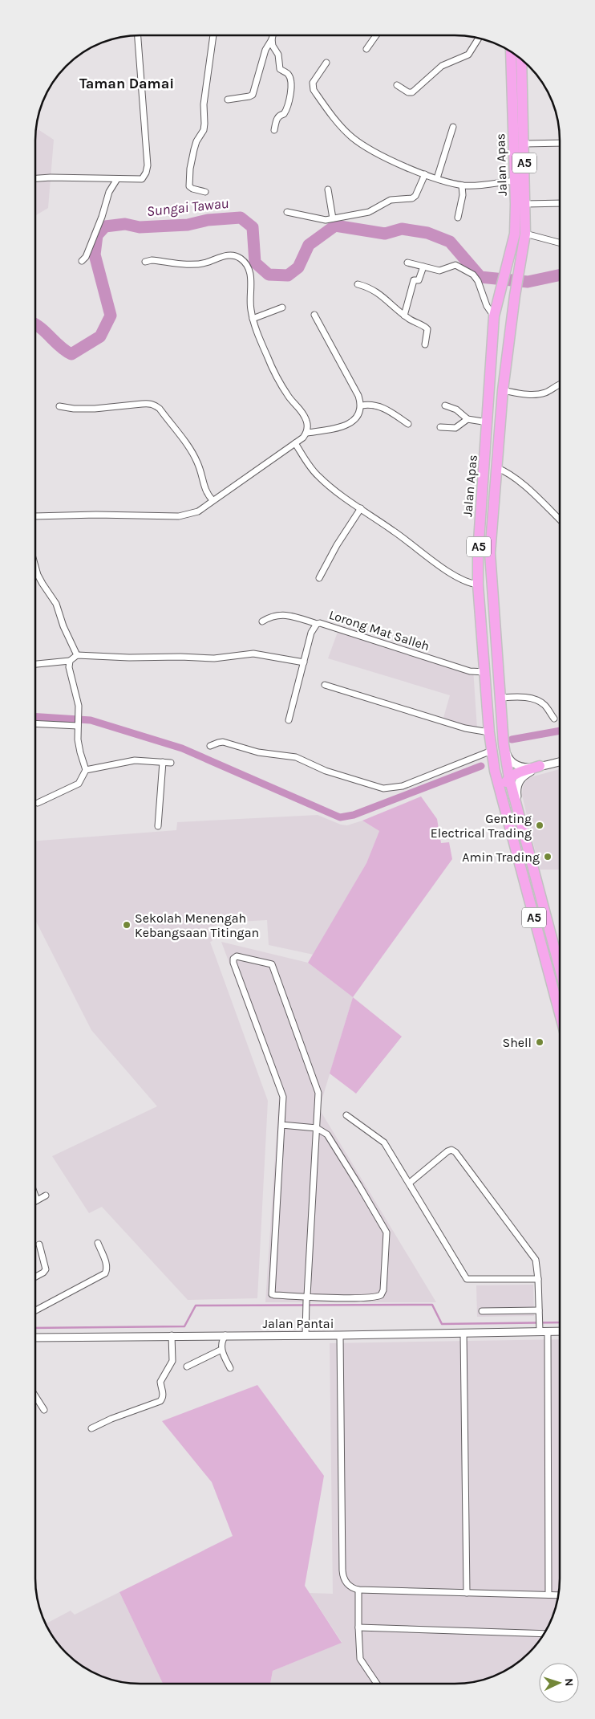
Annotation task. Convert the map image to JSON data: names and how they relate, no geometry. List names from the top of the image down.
{
  "streets": {
    "highway": ["A5", "Jalan Apas"],
    "street": ["Lorong Mat Salleh", "Jalan Pantai"]
  },
  "crossings": [
    ["Jalan Apas", "Lorong Mat Salleh"]
  ],
  "districts": ["Taman Damai"],
  "water": ["Sungai Tawau"],
  "places": [
    "Genting Electrical Trading",
    "Amin Trading",
    "Sekolah Menengah Kebangsaan Titingan",
    "Shell"
  ],
  "north": "right"
}
